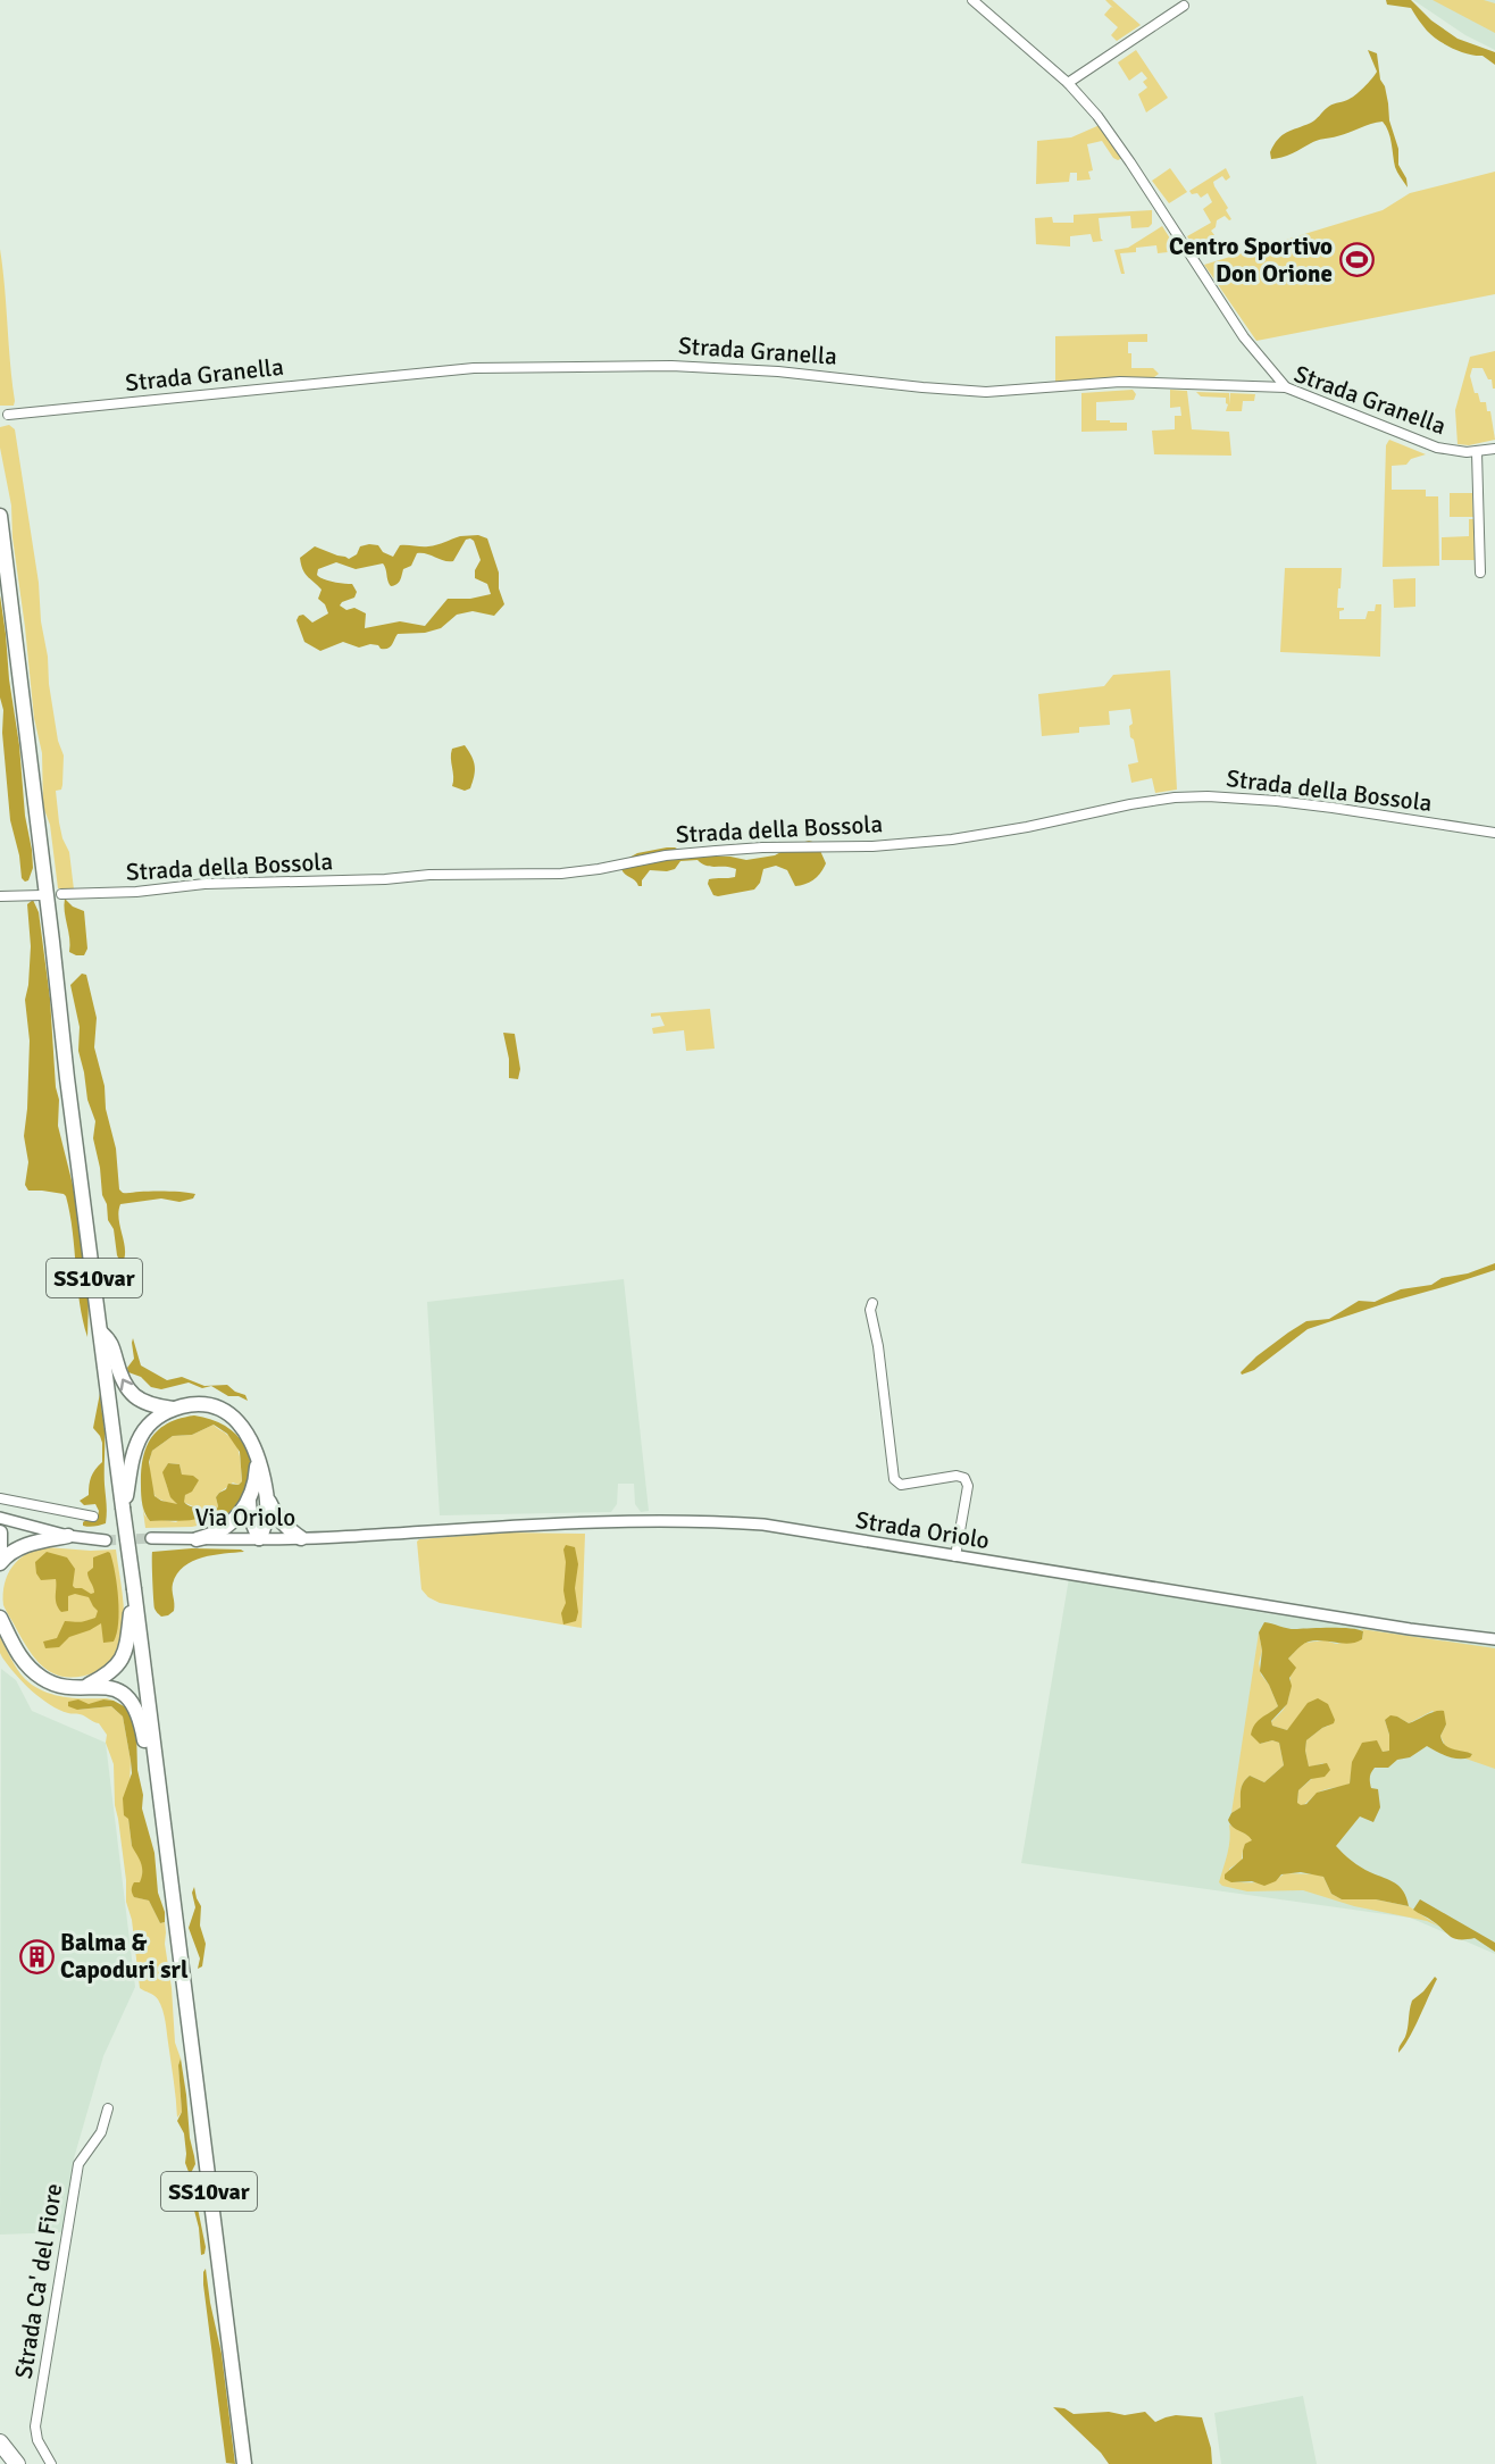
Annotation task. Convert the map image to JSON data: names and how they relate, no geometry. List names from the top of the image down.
{
  "streets": {
    "highway": ["SS10var"],
    "street": [
      "Strada Granella",
      "Strada della Bossola",
      "Via Oriolo",
      "Strada Oriolo",
      "Strada Ca' del Fiore"
    ]
  },
  "crossings": [
    ["Via Oriolo", "Strada Oriolo"]
  ],
  "places": {
    "sports": ["Centro Sportivo Don Orione"],
    "building": ["Balma & Capoduri srl"]
  }
}
